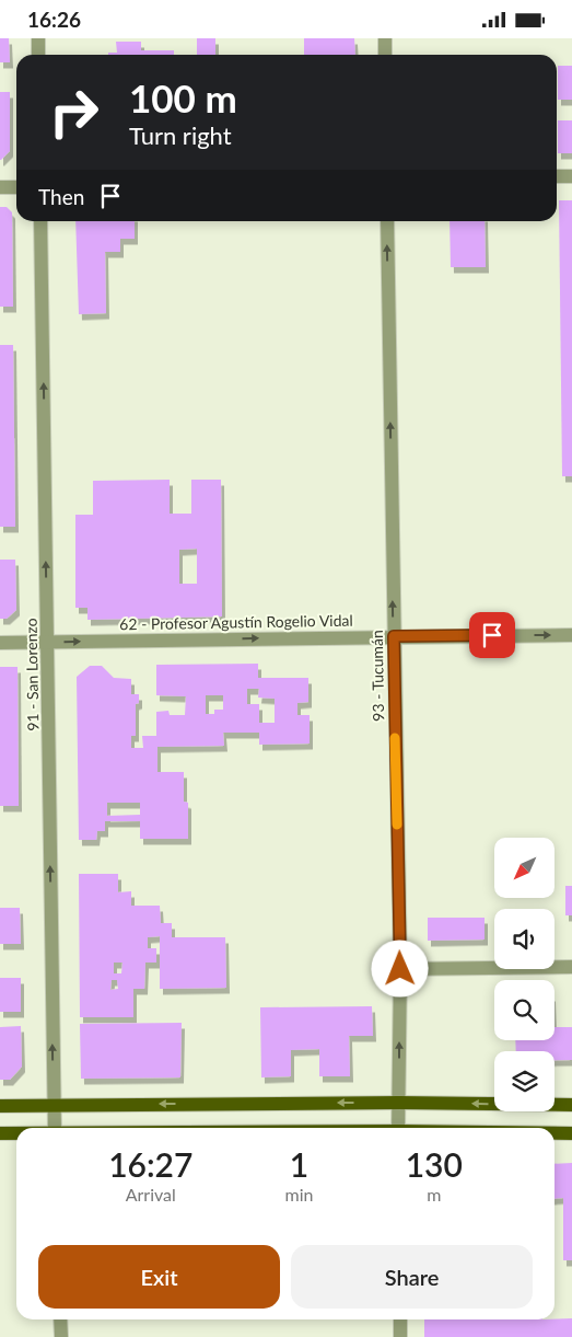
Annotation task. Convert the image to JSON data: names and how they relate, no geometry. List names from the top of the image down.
{
  "streets": {
    "street": ["62 - Profesor Agustín Rogelio Vidal", "91 - San Lorenzo", "93 - Tucumán"]
  },
  "crossings": [
    ["62 - Profesor Agustín Rogelio Vidal", "91 - San Lorenzo"],
    ["62 - Profesor Agustín Rogelio Vidal", "93 - Tucumán"]
  ],
  "one_way": ["62 - Profesor Agustín Rogelio Vidal", "91 - San Lorenzo", "93 - Tucumán"],
  "north": "bottom left",
  "page": {
    "status": "16:26",
    "turn": ["100 m", "Turn right"],
    "then": "Then",
    "eta": [
      "16:27",
      "Arrival",
      "1",
      "min",
      "130",
      "m"
    ],
    "buttons": ["Exit", "Share"]
  }
}
